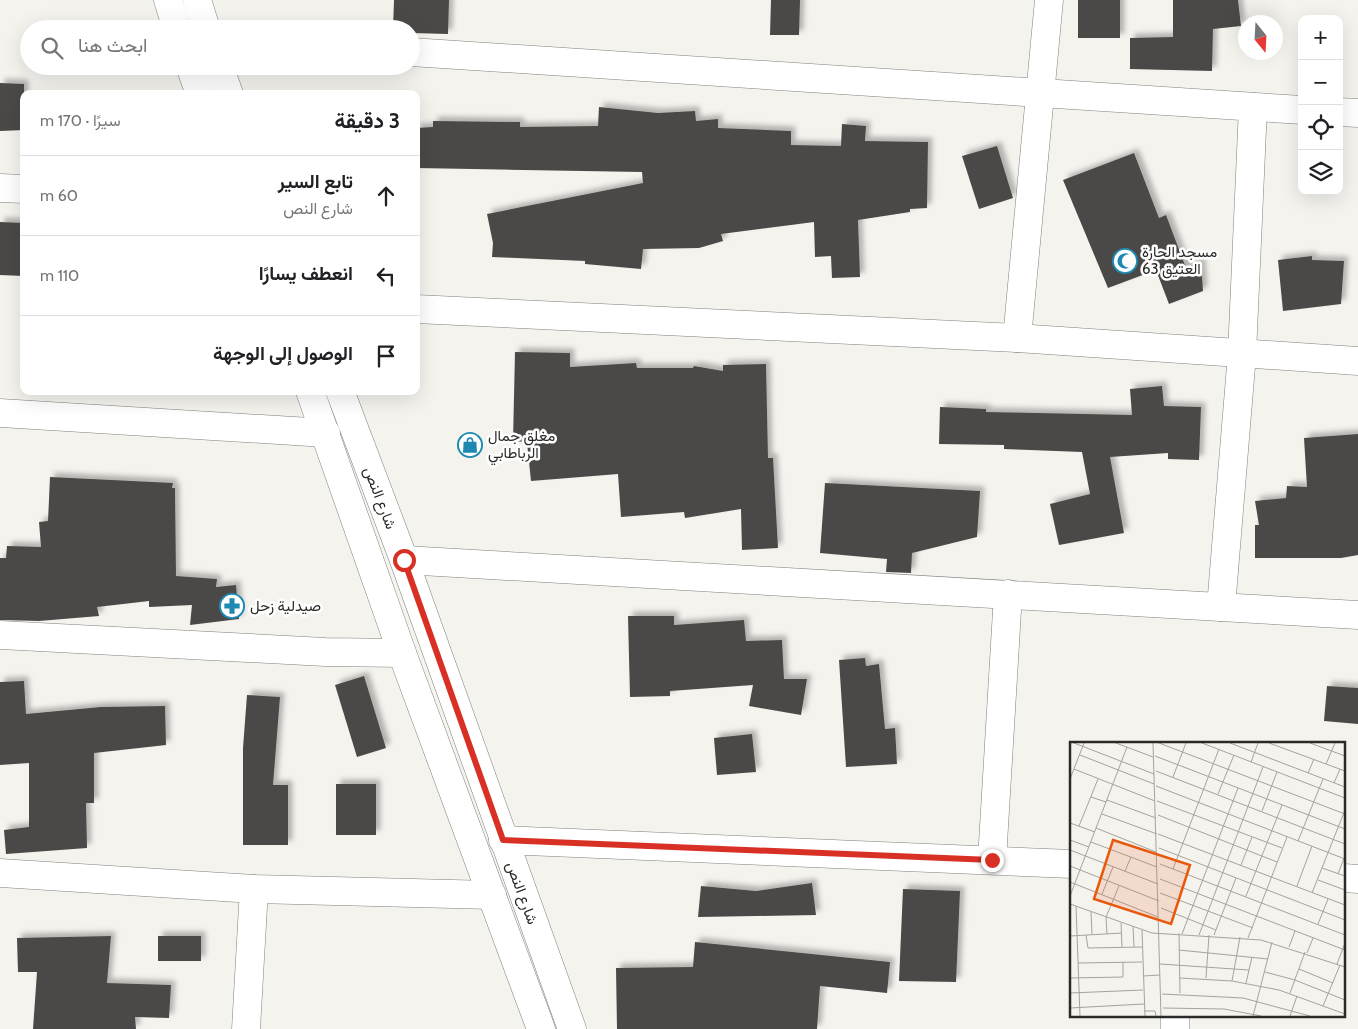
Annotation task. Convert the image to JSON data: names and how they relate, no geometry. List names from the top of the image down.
{
  "streets": {
    "street": ["شارع النص"]
  },
  "places": {
    "mosque": ["مسجد الحارة 63 العتيق"],
    "shop": ["مغلق جمال الرباطابي"],
    "pharmacy": ["صيدلية زحل"]
  },
  "north": "bottom",
  "page": {
    "map_buttons": ["+", "−"],
    "search": "ابحث هنا",
    "heading": ["3 دقيقة", "سيرًا · 170 m"],
    "list": [
      ["تابع السير", "شارع النص", "60 m"],
      ["انعطف يسارًا", "110 m"],
      "الوصول إلى الوجهة"
    ]
  }
}
